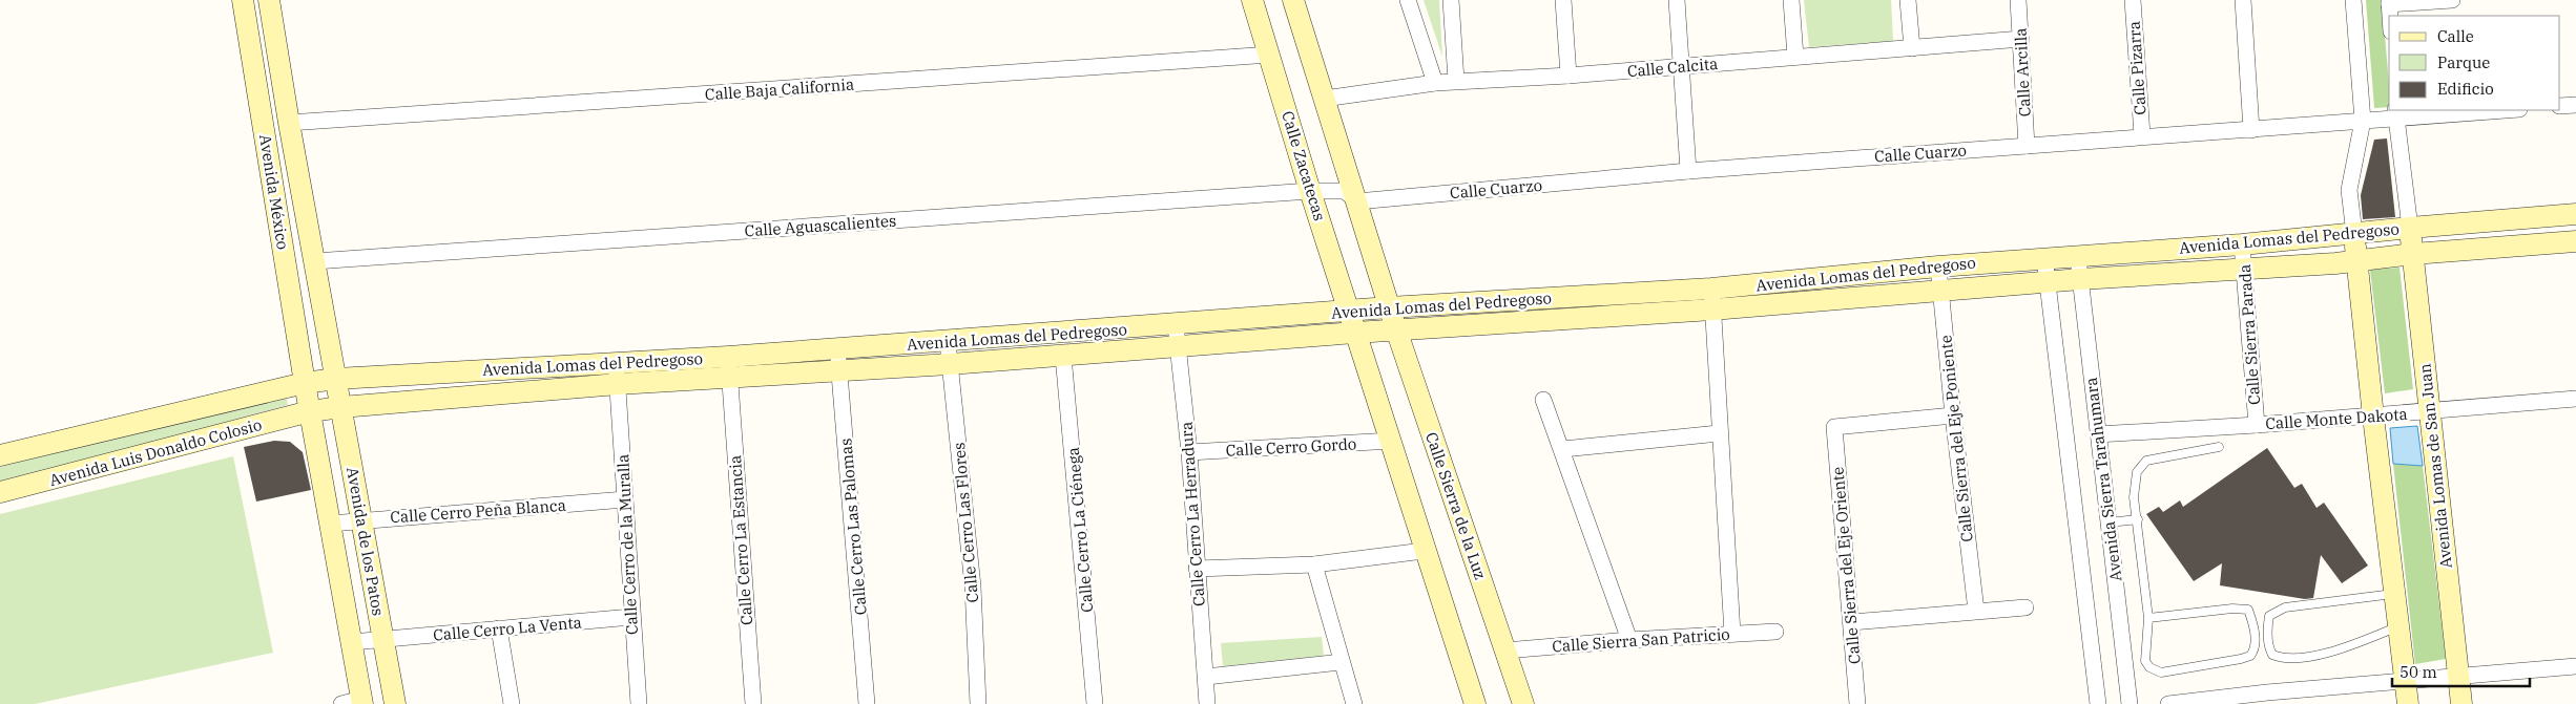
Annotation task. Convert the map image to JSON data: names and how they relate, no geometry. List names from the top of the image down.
{
  "streets": {
    "street": [
      "Calle Calcita",
      "Calle Pizarra",
      "Calle Arcilla",
      "Calle Baja California",
      "Calle Cuarzo",
      "Calle Zacatecas",
      "Avenida México",
      "Calle Aguascalientes",
      "Avenida Lomas del Pedregoso",
      "Calle Sierra Parada",
      "Calle Monte Dakota",
      "Calle Sierra del Eje Poniente",
      "Calle Cerro Gordo",
      "Avenida Luis Donaldo Colosio",
      "Avenida Lomas de San Juan",
      "Avenida Sierra Tarahumara",
      "Calle Sierra de la Luz",
      "Calle Cerro Peña Blanca",
      "Calle Cerro La Herradura",
      "Calle Cerro Las Flores",
      "Calle Cerro Las Palomas",
      "Calle Cerro La Ciénega",
      "Calle Cerro La Estancia",
      "Avenida de los Patos",
      "Calle Cerro de la Muralla",
      "Calle Sierra del Eje Oriente",
      "Calle Cerro La Venta",
      "Calle Sierra San Patricio"
    ]
  },
  "crossings": [
    ["Calle Calcita", "Calle Arcilla"],
    ["Calle Pizarra", "Calle Cuarzo"],
    ["Calle Arcilla", "Calle Cuarzo"],
    ["Calle Baja California", "Calle Zacatecas"],
    ["Calle Baja California", "Avenida México"],
    ["Calle Cuarzo", "Calle Zacatecas"],
    ["Calle Cuarzo", "Calle Aguascalientes"],
    ["Calle Zacatecas", "Calle Aguascalientes"],
    ["Calle Zacatecas", "Avenida Lomas del Pedregoso"],
    ["Avenida México", "Calle Aguascalientes"],
    ["Avenida México", "Avenida Lomas del Pedregoso"],
    ["Avenida México", "Avenida Luis Donaldo Colosio"],
    ["Avenida México", "Avenida de los Patos"],
    ["Avenida Lomas del Pedregoso", "Calle Sierra Parada"],
    ["Avenida Lomas del Pedregoso", "Calle Sierra del Eje Poniente"],
    ["Avenida Lomas del Pedregoso", "Avenida Luis Donaldo Colosio"],
    ["Avenida Lomas del Pedregoso", "Avenida Lomas de San Juan"],
    ["Avenida Lomas del Pedregoso", "Avenida Sierra Tarahumara"],
    ["Avenida Lomas del Pedregoso", "Calle Sierra de la Luz"],
    ["Avenida Lomas del Pedregoso", "Calle Cerro La Herradura"],
    ["Avenida Lomas del Pedregoso", "Calle Cerro Las Flores"],
    ["Avenida Lomas del Pedregoso", "Calle Cerro Las Palomas"],
    ["Avenida Lomas del Pedregoso", "Calle Cerro La Ciénega"],
    ["Avenida Lomas del Pedregoso", "Calle Cerro La Estancia"],
    ["Avenida Lomas del Pedregoso", "Avenida de los Patos"],
    ["Avenida Lomas del Pedregoso", "Calle Cerro de la Muralla"],
    ["Calle Sierra Parada", "Calle Monte Dakota"],
    ["Calle Monte Dakota", "Avenida Lomas de San Juan"],
    ["Calle Monte Dakota", "Avenida Sierra Tarahumara"],
    ["Calle Sierra del Eje Poniente", "Calle Sierra del Eje Oriente"],
    ["Calle Cerro Gordo", "Calle Cerro La Herradura"],
    ["Avenida Luis Donaldo Colosio", "Avenida de los Patos"],
    ["Calle Sierra de la Luz", "Calle Sierra San Patricio"],
    ["Calle Cerro Peña Blanca", "Avenida de los Patos"],
    ["Calle Cerro Peña Blanca", "Calle Cerro de la Muralla"],
    ["Avenida de los Patos", "Calle Cerro La Venta"],
    ["Calle Cerro de la Muralla", "Calle Cerro La Venta"]
  ],
  "legend": ["Calle", "Parque", "Edificio"],
  "scale_bar": "50 m"
}
